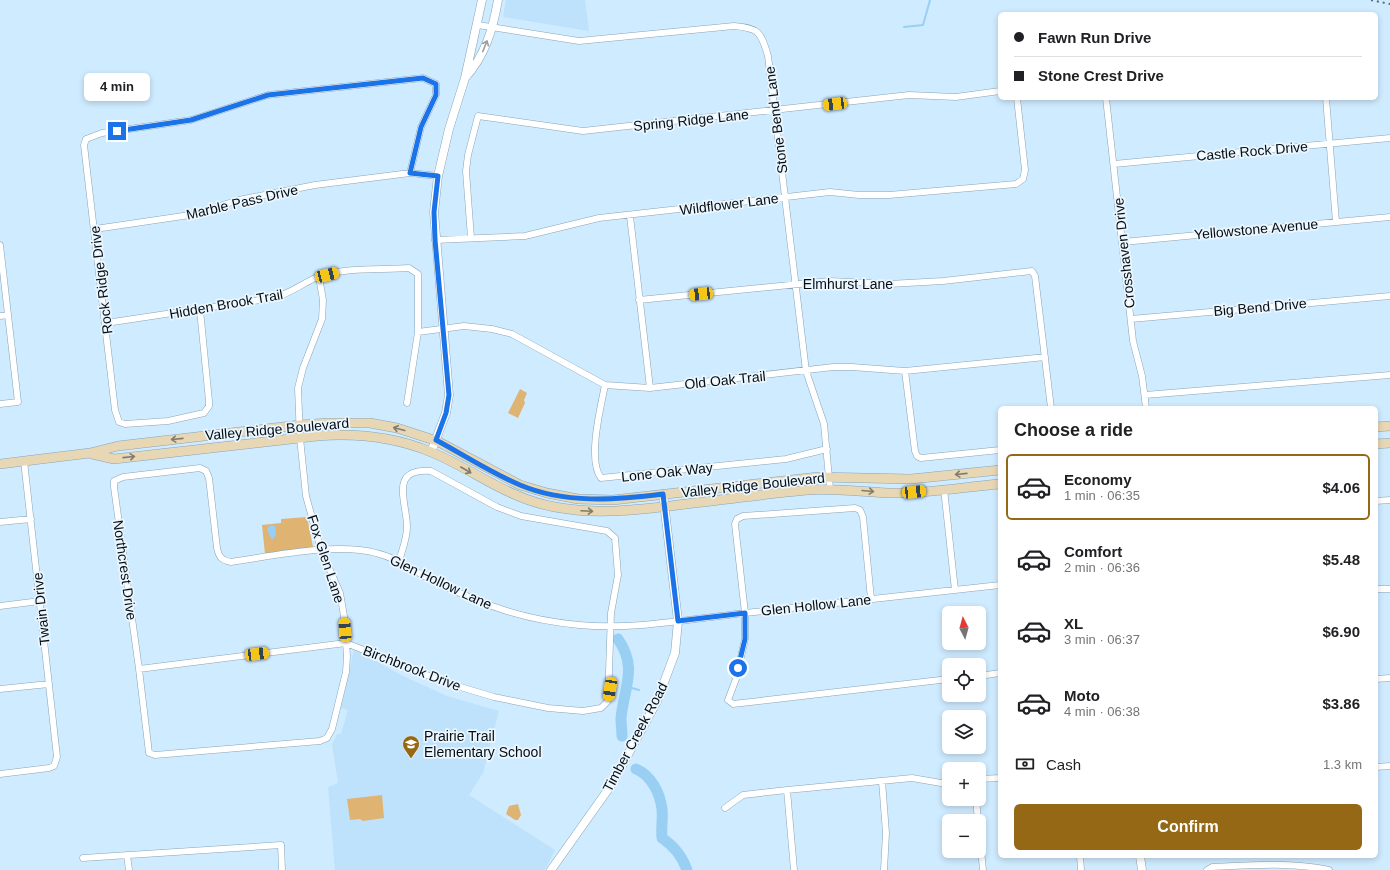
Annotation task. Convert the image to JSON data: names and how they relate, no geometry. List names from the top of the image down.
{
  "streets": {
    "main road": ["Valley Ridge Boulevard"],
    "street": [
      "Spring Ridge Lane",
      "Stone Bend Lane",
      "Castle Rock Drive",
      "Marble Pass Drive",
      "Wildflower Lane",
      "Yellowstone Avenue",
      "Crosshaven Drive",
      "Rock Ridge Drive",
      "Elmhurst Lane",
      "Hidden Brook Trail",
      "Big Bend Drive",
      "Old Oak Trail",
      "Lone Oak Way",
      "Fox Glen Lane",
      "Northcrest Drive",
      "Glen Hollow Lane",
      "Twain Drive",
      "Birchbrook Drive",
      "Timber Creek Road"
    ]
  },
  "crossings": [
    ["Spring Ridge Lane", "Stone Bend Lane"],
    ["Spring Ridge Lane", "Wildflower Lane"],
    ["Stone Bend Lane", "Wildflower Lane"],
    ["Stone Bend Lane", "Elmhurst Lane"],
    ["Stone Bend Lane", "Old Oak Trail"],
    ["Stone Bend Lane", "Valley Ridge Boulevard"],
    ["Stone Bend Lane", "Lone Oak Way"],
    ["Castle Rock Drive", "Crosshaven Drive"],
    ["Marble Pass Drive", "Rock Ridge Drive"],
    ["Yellowstone Avenue", "Crosshaven Drive"],
    ["Crosshaven Drive", "Big Bend Drive"],
    ["Rock Ridge Drive", "Hidden Brook Trail"],
    ["Elmhurst Lane", "Old Oak Trail"],
    ["Hidden Brook Trail", "Old Oak Trail"],
    ["Hidden Brook Trail", "Fox Glen Lane"],
    ["Old Oak Trail", "Lone Oak Way"],
    ["Valley Ridge Boulevard", "Fox Glen Lane"],
    ["Valley Ridge Boulevard", "Twain Drive"],
    ["Valley Ridge Boulevard", "Timber Creek Road"],
    ["Fox Glen Lane", "Northcrest Drive"],
    ["Fox Glen Lane", "Glen Hollow Lane"],
    ["Fox Glen Lane", "Birchbrook Drive"],
    ["Northcrest Drive", "Glen Hollow Lane"],
    ["Northcrest Drive", "Birchbrook Drive"],
    ["Glen Hollow Lane", "Birchbrook Drive"],
    ["Glen Hollow Lane", "Timber Creek Road"]
  ],
  "places": {
    "school or university": ["Prairie Trail Elementary School"]
  },
  "north": "top",
  "page": {
    "banner": ["Fawn Run Drive", "Stone Crest Drive"],
    "bubble": "4 min",
    "heading": "Choose a ride",
    "list": [
      {
        "name": "Economy",
        "note": "1 min · 06:35",
        "value": "$4.06"
      },
      {
        "name": "Comfort",
        "note": "2 min · 06:36",
        "value": "$5.48"
      },
      {
        "name": "XL",
        "note": "3 min · 06:37",
        "value": "$6.90"
      },
      {
        "name": "Moto",
        "note": "4 min · 06:38",
        "value": "$3.86"
      }
    ],
    "map_buttons": ["+", "−"],
    "pay": ["Cash", "1.3 km"],
    "buttons": "Confirm"
  }
}
